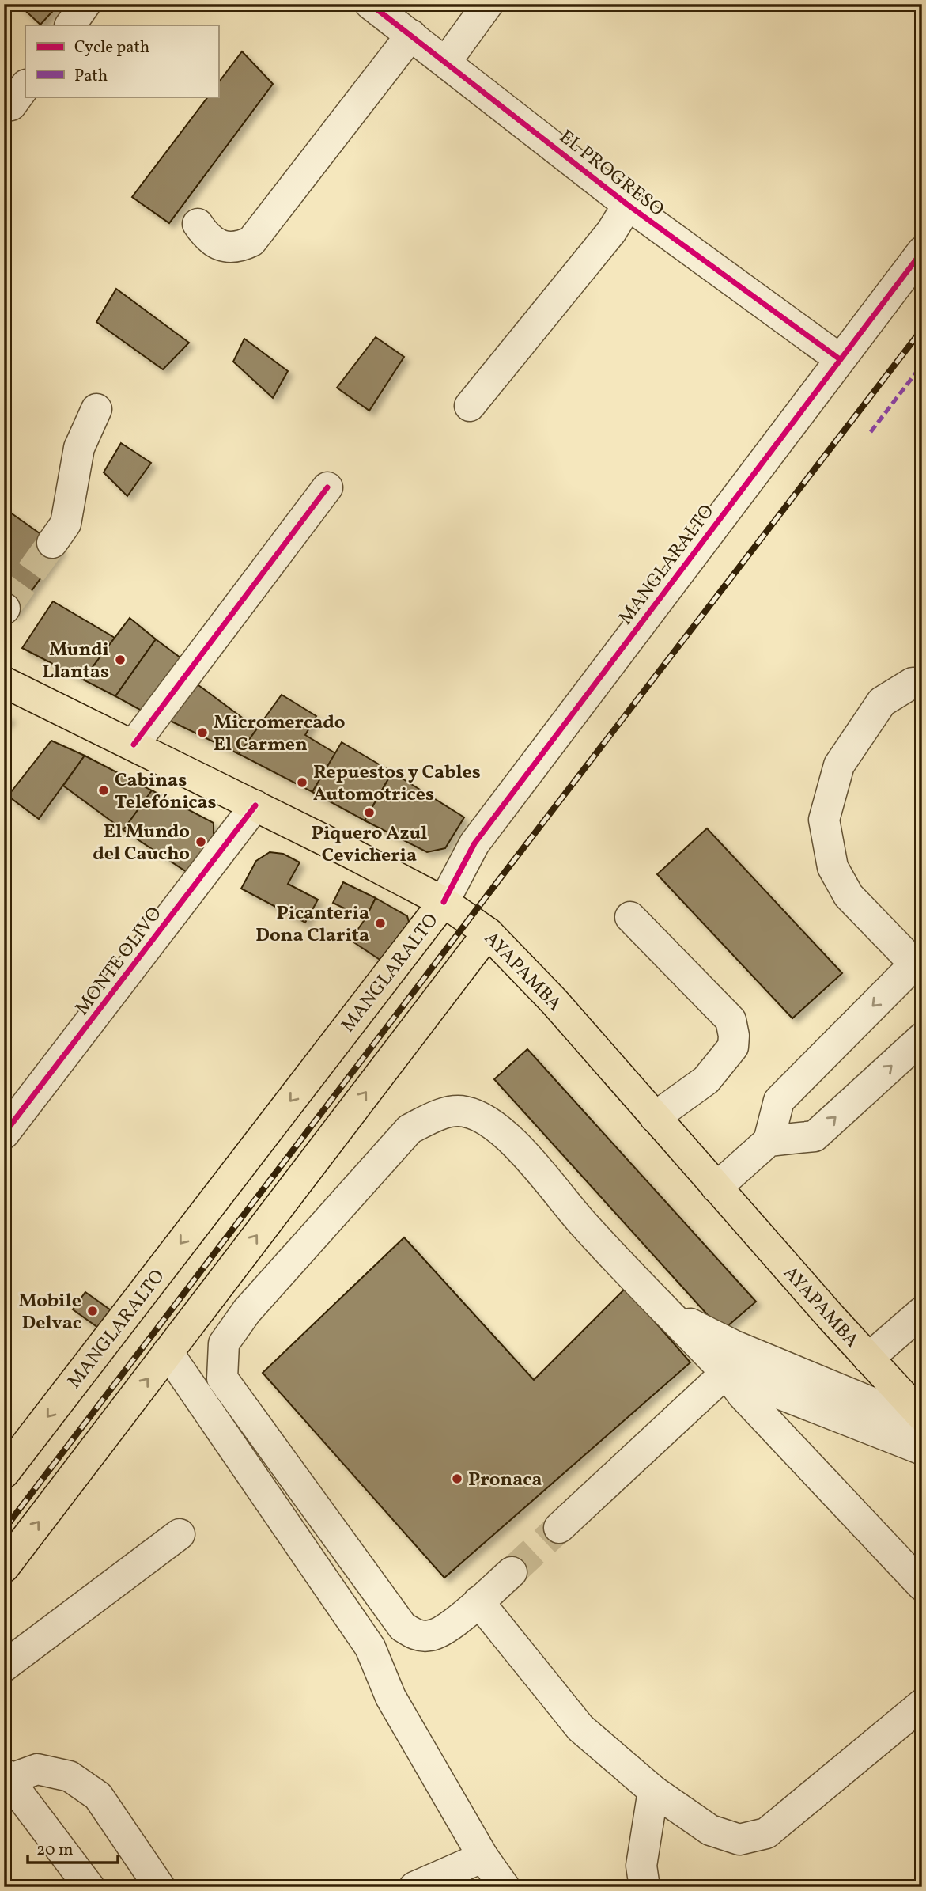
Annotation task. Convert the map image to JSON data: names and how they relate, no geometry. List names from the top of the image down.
{
  "streets": {
    "main road": ["MANGLARALTO", "AYAPAMBA"],
    "street": ["EL PROGRESO", "MONTE OLIVO"]
  },
  "crossings": [
    ["EL PROGRESO", "MANGLARALTO"],
    ["MANGLARALTO", "AYAPAMBA"],
    ["MONTE OLIVO", "AYAPAMBA"]
  ],
  "one_way": ["MANGLARALTO"],
  "places": [
    "Mundi Llantas",
    "Micromercado El Carmen",
    "Repuestos y Cables Automotrices",
    "Cabinas Telefónicas",
    "Piquero Azul Cevicheria",
    "El Mundo del Caucho",
    "Picanteria Dona Clarita",
    "Mobile Delvac",
    "Pronaca"
  ],
  "legend": ["Cycle path", "Path"],
  "scale_bar": "20 m"
}
